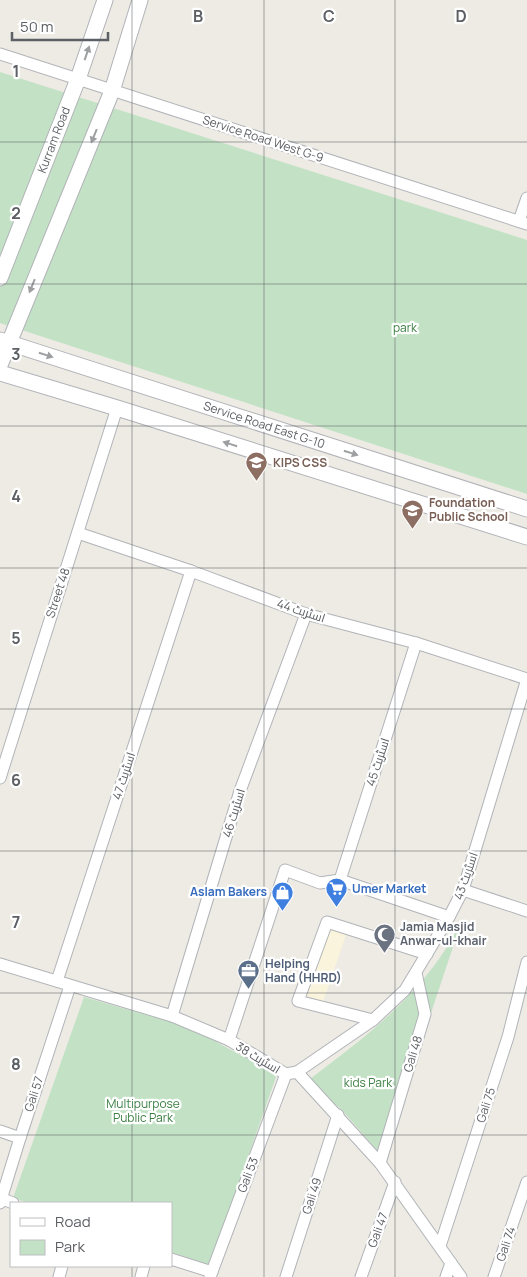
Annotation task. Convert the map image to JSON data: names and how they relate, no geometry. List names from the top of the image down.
{
  "streets": {
    "main road": ["Kurram Road", "Service Road East G-10"],
    "street": [
      "Service Road West G-9",
      "Street 48",
      "اسٹریٹ 44",
      "اسٹریٹ 45",
      "اسٹریٹ 47",
      "اسٹریٹ 46",
      "اسٹریٹ 43",
      "Gali 48",
      "اسٹریٹ 38",
      "Gali 57",
      "Gali 75",
      "Gali 53",
      "Gali 49",
      "Gali 47",
      "Gali 74"
    ]
  },
  "crossings": [
    ["Service Road West G-9", "Kurram Road"],
    ["Street 48", "اسٹریٹ 44"],
    ["اسٹریٹ 44", "اسٹریٹ 45"],
    ["اسٹریٹ 44", "اسٹریٹ 47"],
    ["اسٹریٹ 44", "اسٹریٹ 46"],
    ["اسٹریٹ 44", "اسٹریٹ 43"],
    ["اسٹریٹ 47", "اسٹریٹ 38"],
    ["اسٹریٹ 46", "اسٹریٹ 38"],
    ["اسٹریٹ 43", "Gali 48"],
    ["اسٹریٹ 43", "اسٹریٹ 38"],
    ["اسٹریٹ 43", "Gali 53"],
    ["Gali 48", "اسٹریٹ 38"],
    ["اسٹریٹ 38", "Gali 57"],
    ["اسٹریٹ 38", "Gali 75"],
    ["اسٹریٹ 38", "Gali 53"],
    ["اسٹریٹ 38", "Gali 49"],
    ["اسٹریٹ 38", "Gali 47"]
  ],
  "parks": ["park", "kids Park", "Multipurpose Public Park"],
  "places": {
    "school or university": ["KIPS CSS", "Foundation Public School"],
    "supermarket": ["Umer Market"],
    "shop": ["Aslam Bakers"],
    "mosque": ["Jamia Masjid Anwar-ul-khair"],
    "office": ["Helping Hand (HHRD)"]
  },
  "legend": ["Road", "Park"],
  "scale_bar": "50 m",
  "grid": {
    "columns": ["B", "C", "D"],
    "rows": [
      "1",
      "2",
      "3",
      "4",
      "5",
      "6",
      "7",
      "8"
    ]
  }
}
